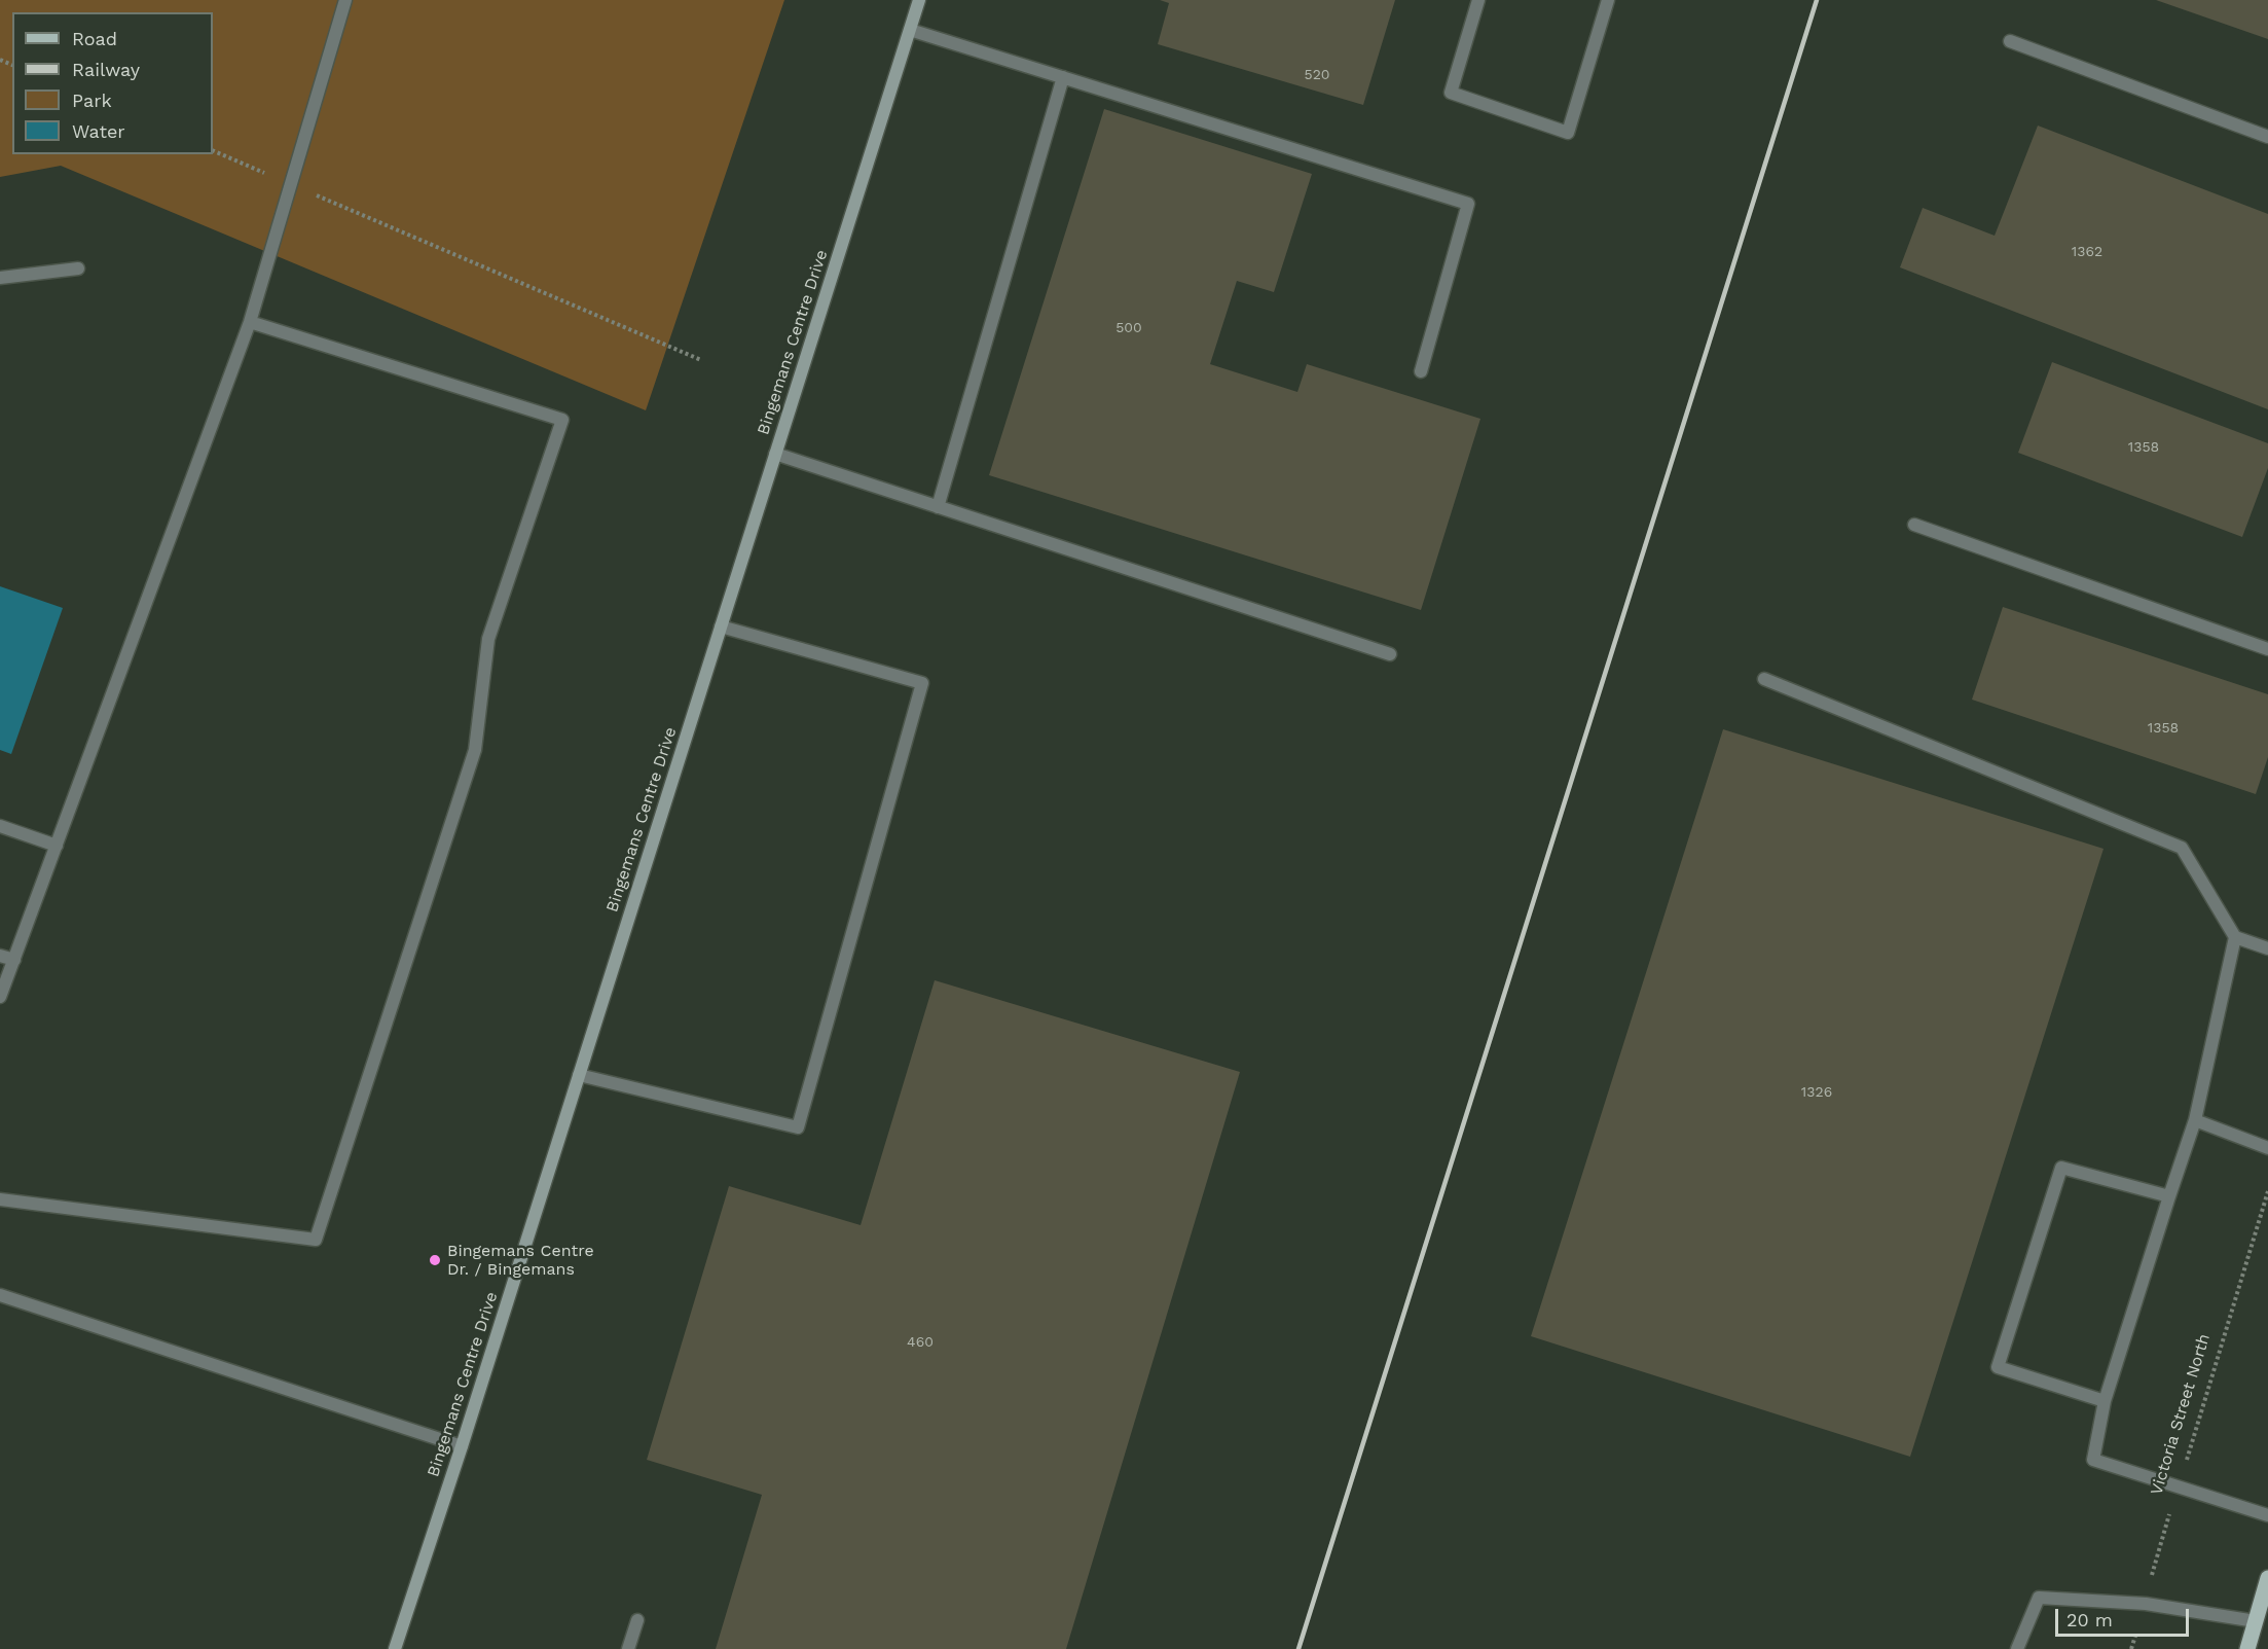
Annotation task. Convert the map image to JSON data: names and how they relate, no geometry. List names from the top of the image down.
{
  "streets": {
    "main road": ["Bingemans Centre Drive"],
    "path": ["Victoria Street North"]
  },
  "places": ["Bingemans Centre Dr. / Bingemans"],
  "house_numbers": [
    "520",
    "1362",
    "500",
    "1358",
    "1358",
    "1326",
    "460"
  ],
  "legend": [
    "Road",
    "Railway",
    "Park",
    "Water"
  ],
  "scale_bar": "20 m"
}
